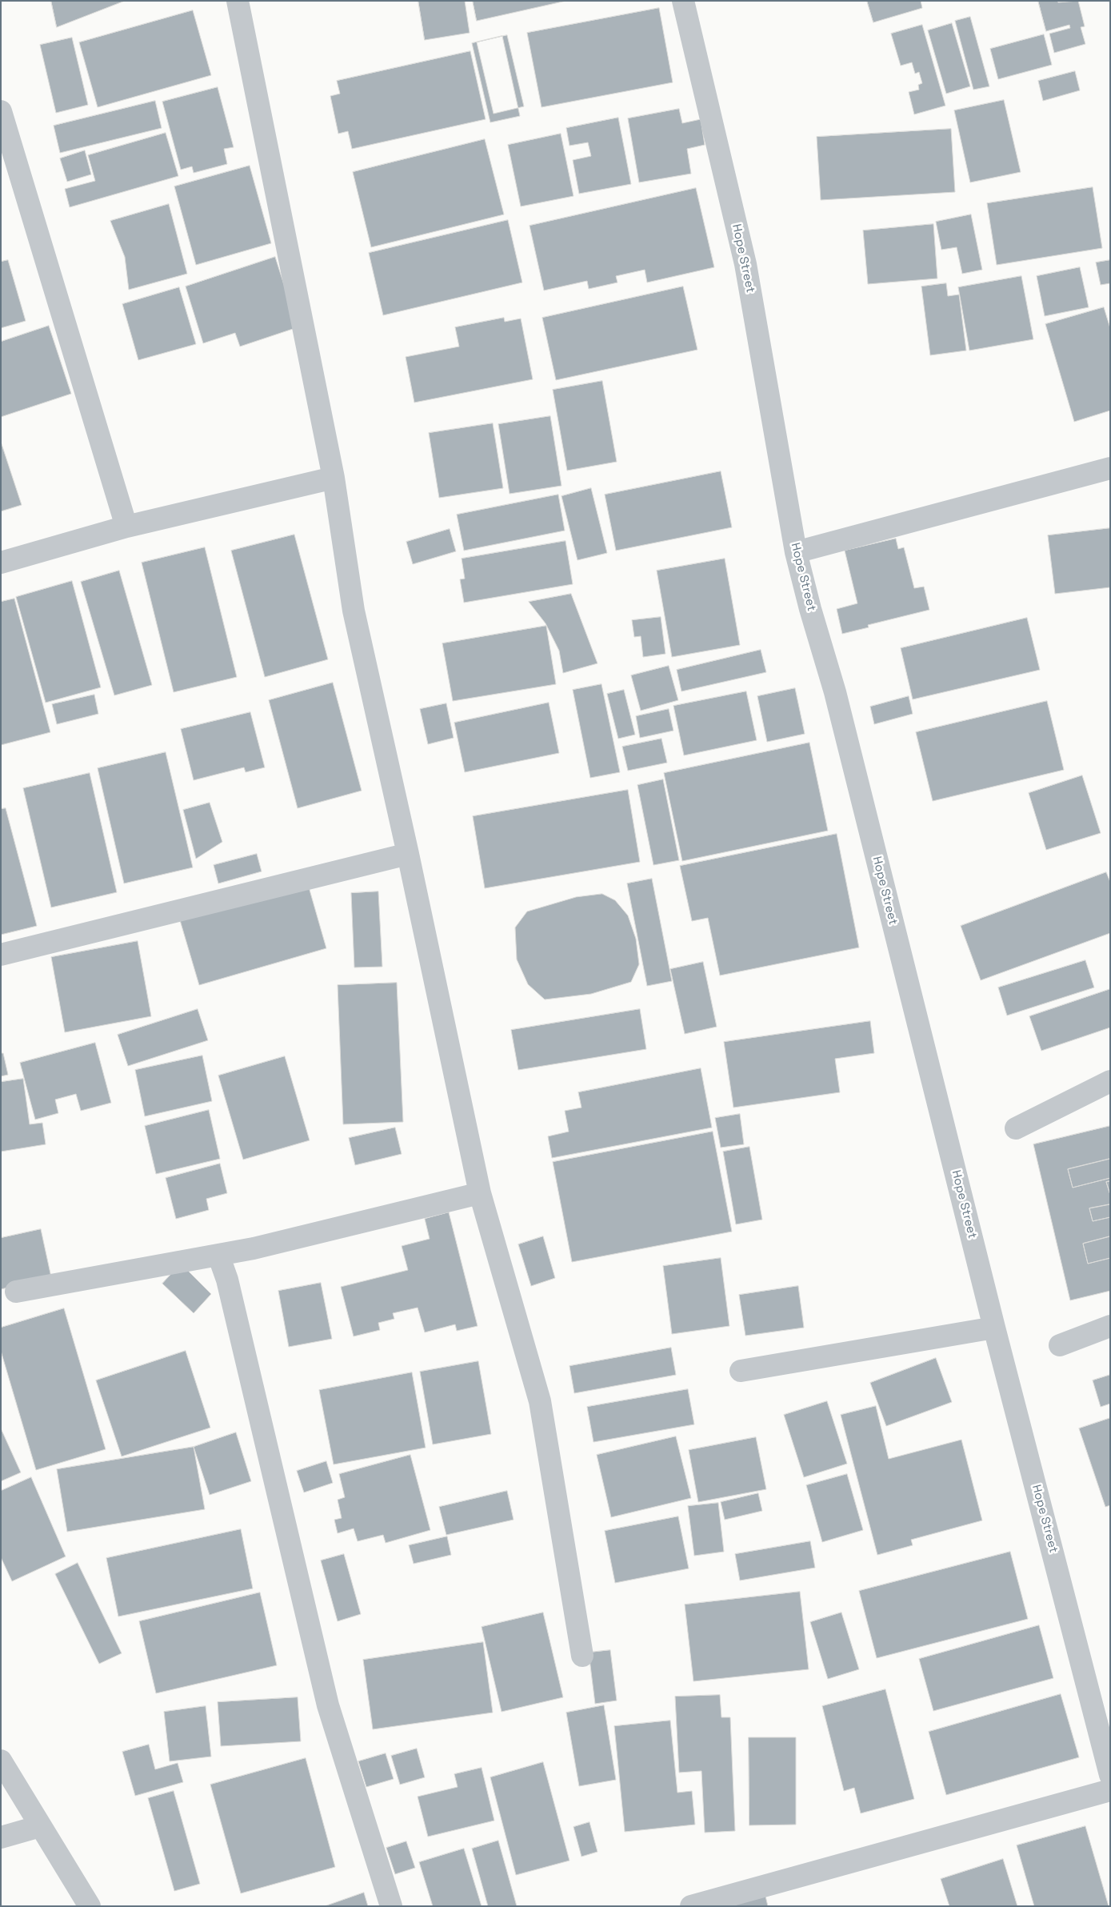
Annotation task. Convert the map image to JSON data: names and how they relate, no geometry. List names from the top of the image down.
{
  "streets": {
    "street": ["Hope Street"]
  }
}
